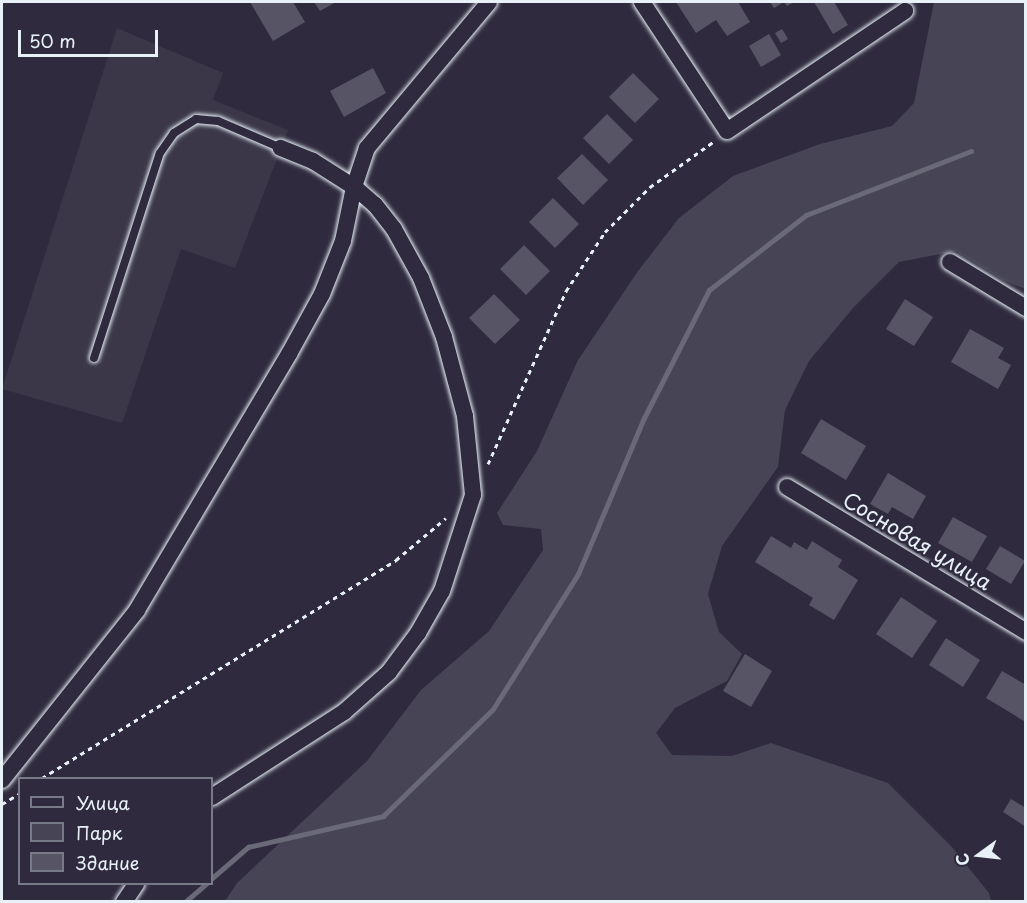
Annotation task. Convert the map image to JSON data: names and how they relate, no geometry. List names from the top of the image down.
{
  "streets": {
    "street": ["Сосновая улица"]
  },
  "legend": ["Улица", "Парк", "Здание"],
  "scale_bar": "50 m",
  "north": "left"
}
